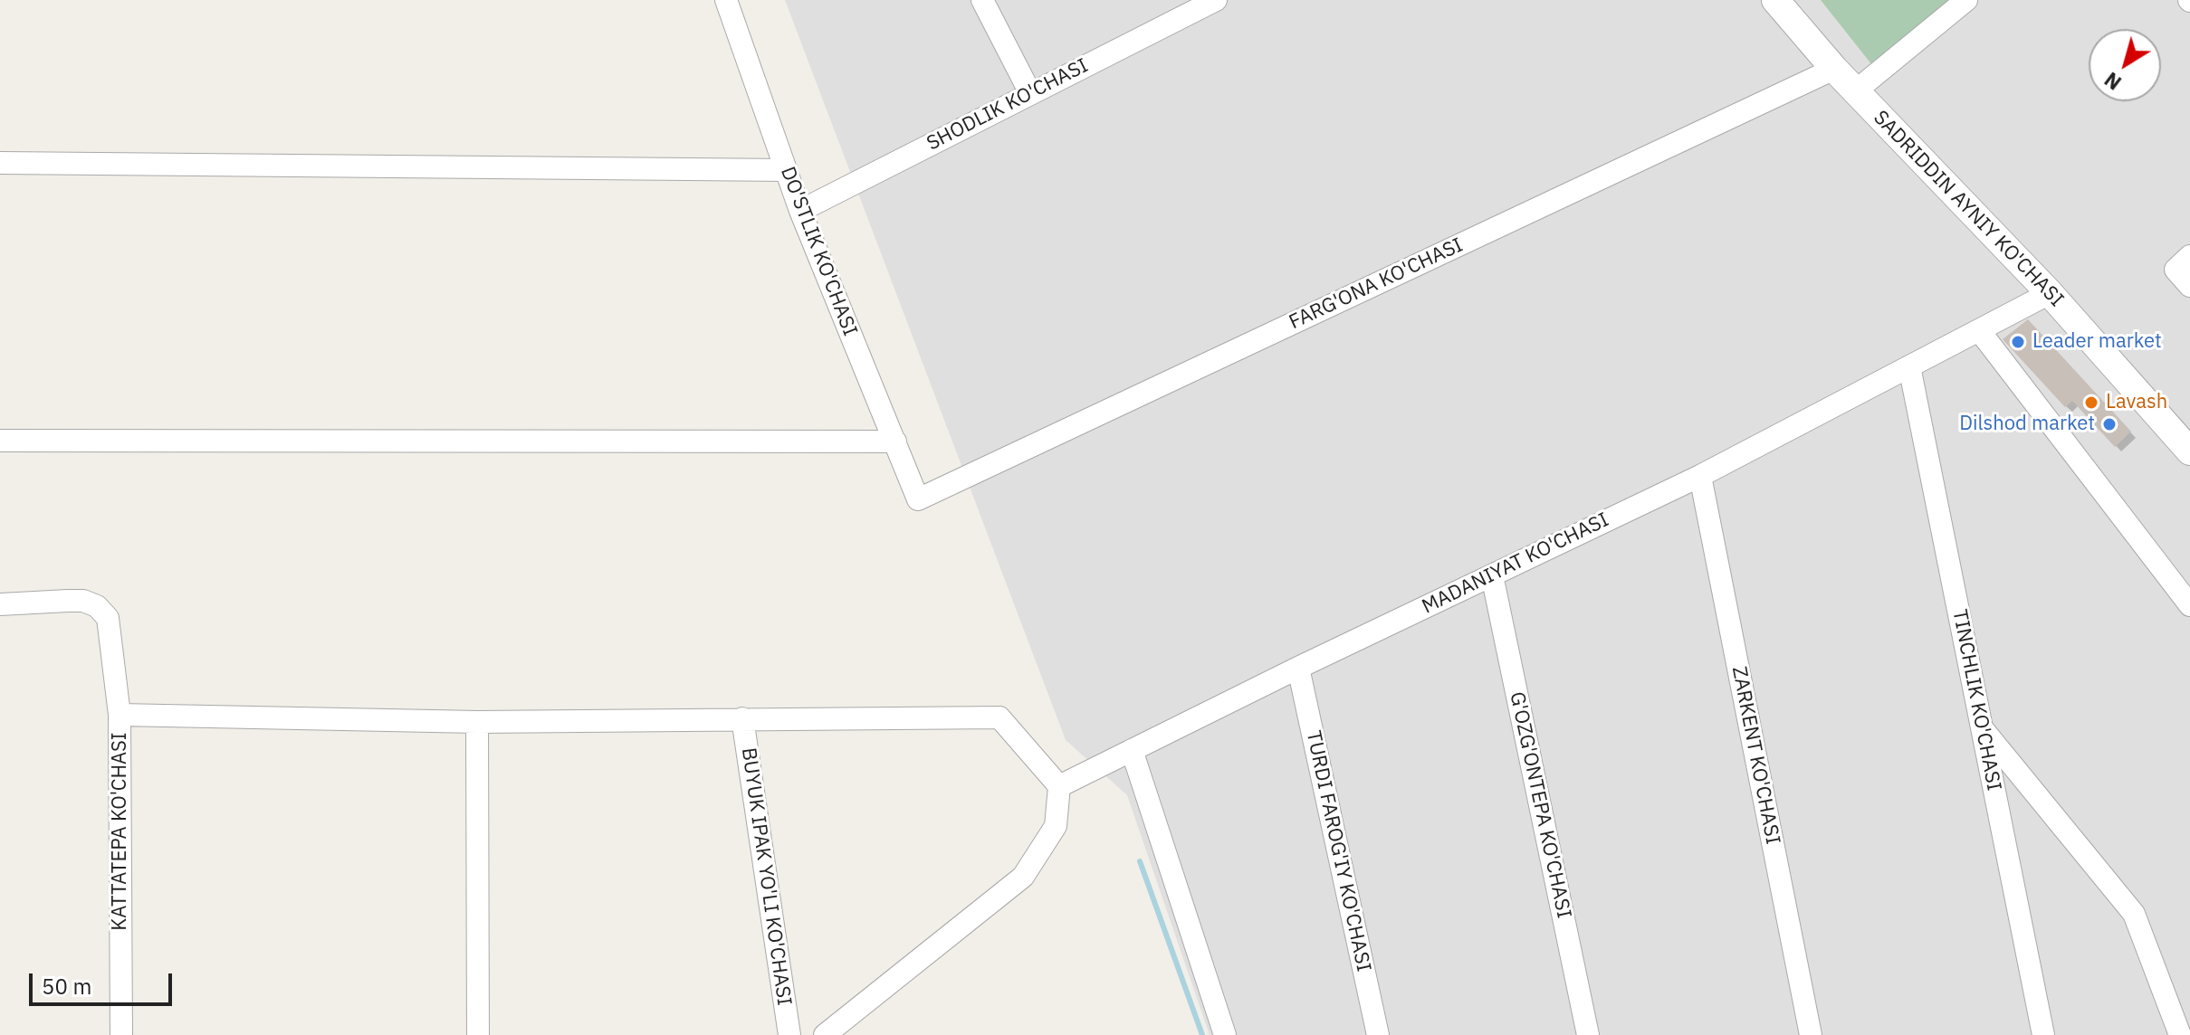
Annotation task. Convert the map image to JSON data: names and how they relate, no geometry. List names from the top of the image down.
{
  "streets": {
    "street": [
      "SHODLIK KO'CHASI",
      "SADRIDDIN AYNIY KO'CHASI",
      "DO'STLIK KO'CHASI",
      "FARG'ONA KO'CHASI",
      "MADANIYAT KO'CHASI",
      "TINCHLIK KO'CHASI",
      "ZARKENT KO'CHASI",
      "G'OZG'ONTEPA KO'CHASI",
      "KATTATEPA KO'CHASI",
      "TURDI FAROG'IY KO'CHASI",
      "BUYUK IPAK YO'LI KO'CHASI"
    ]
  },
  "crossings": [
    ["SHODLIK KO'CHASI", "DO'STLIK KO'CHASI"],
    ["SADRIDDIN AYNIY KO'CHASI", "FARG'ONA KO'CHASI"],
    ["SADRIDDIN AYNIY KO'CHASI", "MADANIYAT KO'CHASI"],
    ["DO'STLIK KO'CHASI", "FARG'ONA KO'CHASI"],
    ["MADANIYAT KO'CHASI", "TINCHLIK KO'CHASI"],
    ["MADANIYAT KO'CHASI", "ZARKENT KO'CHASI"],
    ["MADANIYAT KO'CHASI", "G'OZG'ONTEPA KO'CHASI"],
    ["MADANIYAT KO'CHASI", "TURDI FAROG'IY KO'CHASI"]
  ],
  "places": ["Leader market", "Lavash", "Dilshod market"],
  "scale_bar": "50 m",
  "north": "bottom left"
}
